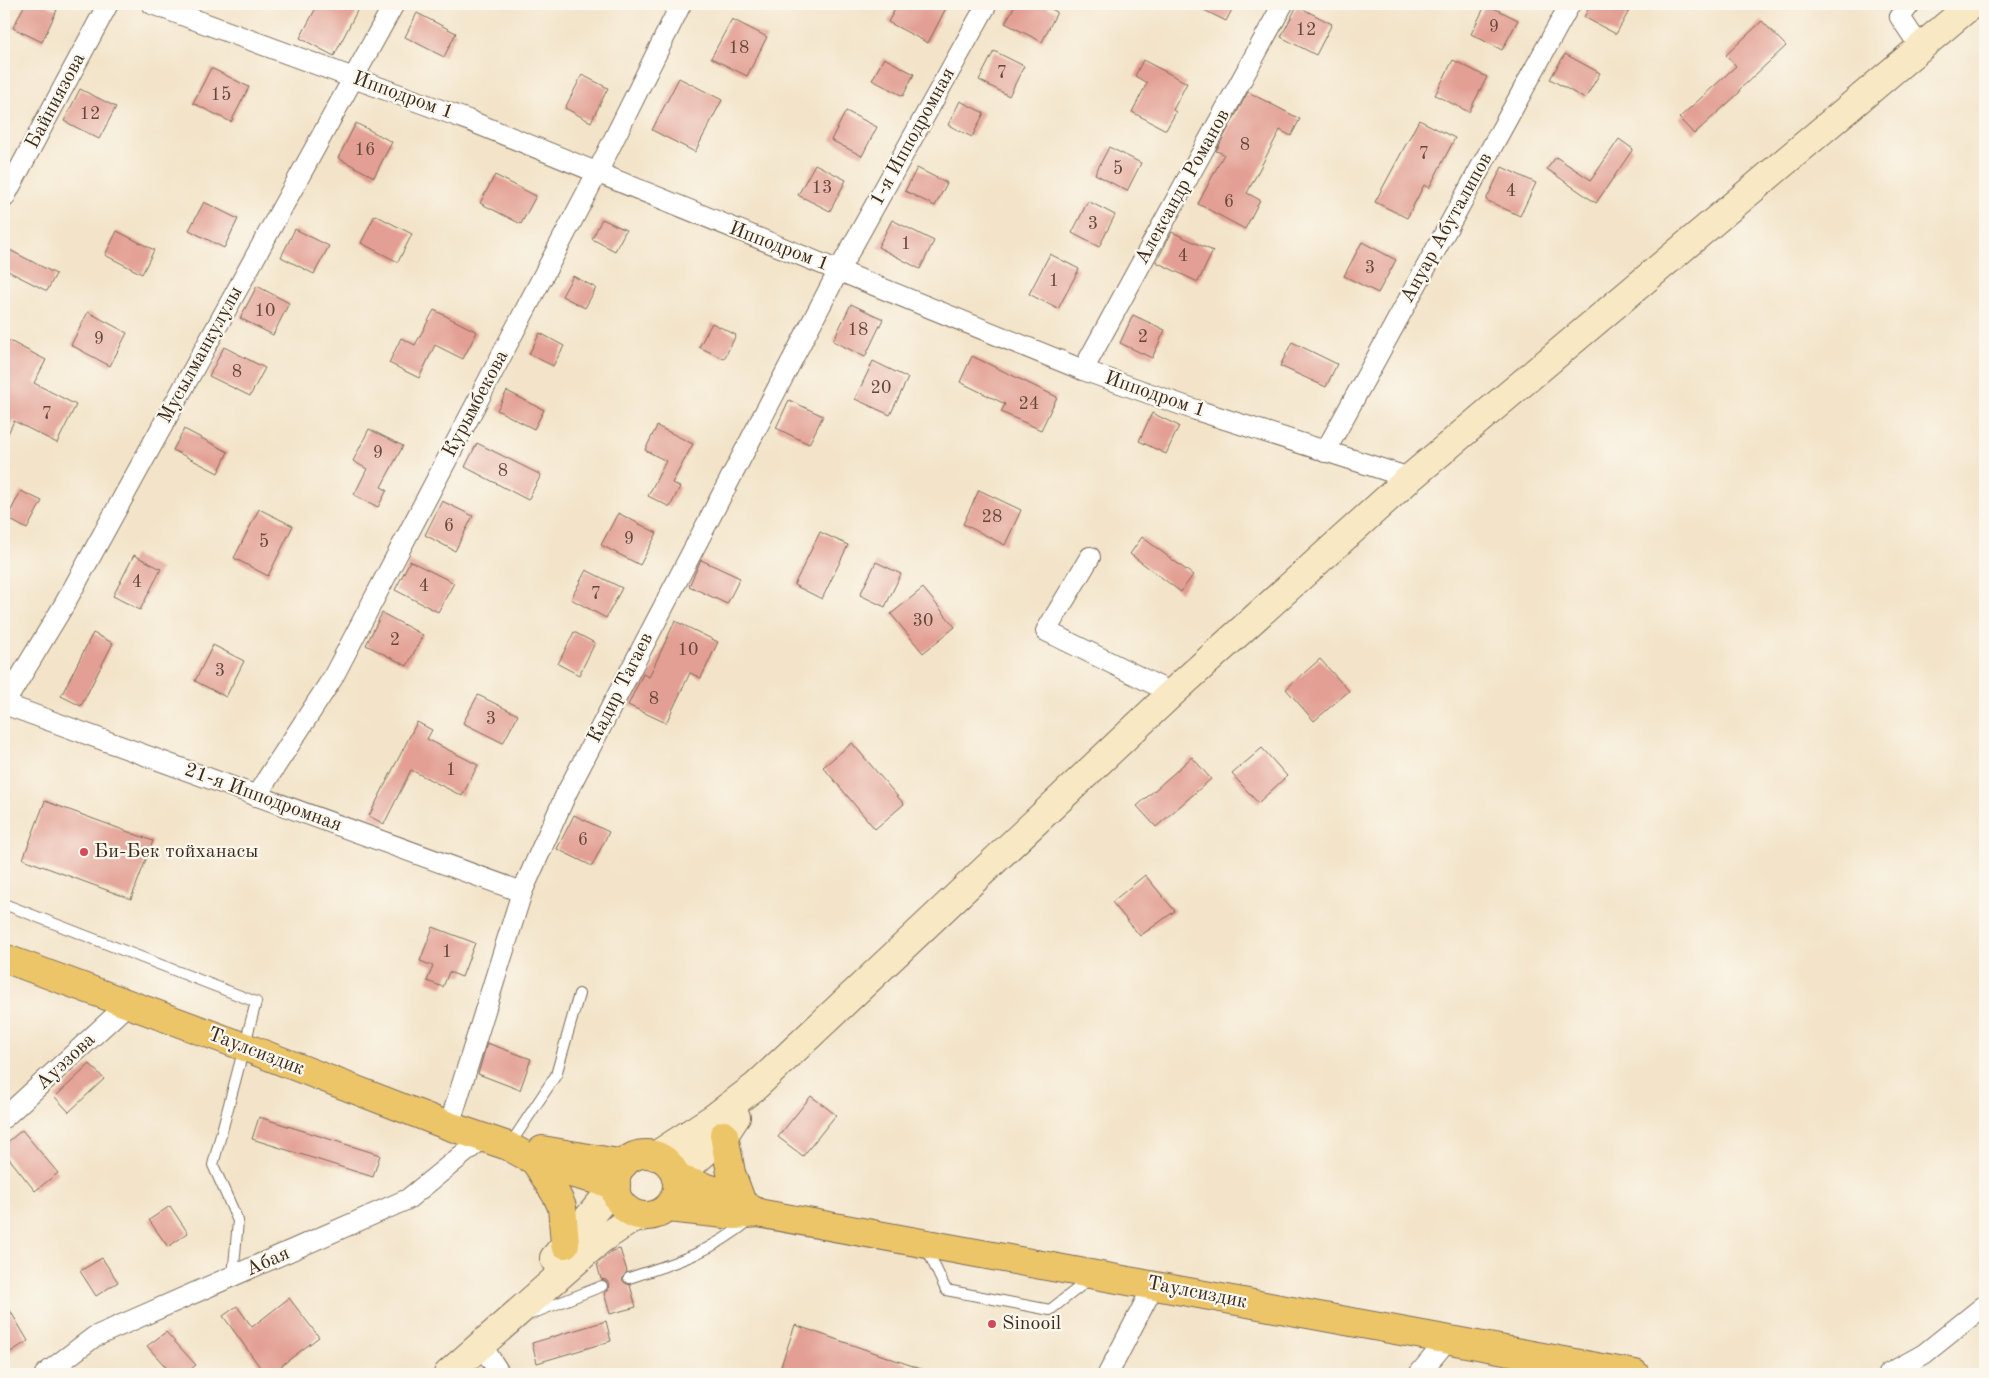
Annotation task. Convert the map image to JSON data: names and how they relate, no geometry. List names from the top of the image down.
{
  "streets": {
    "main road": ["Таулсиздик"],
    "street": [
      "Ипподром 1",
      "Байниязова",
      "1-я Ипподромная",
      "Александр Романов",
      "Ануар Абуталипов",
      "Мусылманкулулы",
      "Курымбекова",
      "Кадир Тагаев",
      "21-я Ипподромная",
      "Ауэзова",
      "Абая"
    ]
  },
  "crossings": [
    ["Ипподром 1", "1-я Ипподромная"],
    ["Ипподром 1", "Александр Романов"],
    ["Ипподром 1", "Ануар Абуталипов"],
    ["Ипподром 1", "Мусылманкулулы"],
    ["Ипподром 1", "Курымбекова"],
    ["Ипподром 1", "Кадир Тагаев"],
    ["1-я Ипподромная", "Кадир Тагаев"],
    ["Мусылманкулулы", "21-я Ипподромная"],
    ["Курымбекова", "21-я Ипподромная"],
    ["Кадир Тагаев", "21-я Ипподромная"],
    ["Кадир Тагаев", "Таулсиздик"],
    ["Таулсиздик", "Ауэзова"],
    ["Таулсиздик", "Абая"]
  ],
  "places": ["Би-Бек тойханасы", "Sinooil"],
  "house_numbers": [
    "9",
    "12",
    "18",
    "7",
    "15",
    "12",
    "8",
    "16",
    "7",
    "5",
    "13",
    "4",
    "6",
    "3",
    "1",
    "4",
    "3",
    "1",
    "10",
    "18",
    "2",
    "9",
    "8",
    "20",
    "24",
    "7",
    "9",
    "8",
    "28",
    "6",
    "9",
    "5",
    "4",
    "4",
    "7",
    "30",
    "2",
    "10",
    "3",
    "8",
    "3",
    "1",
    "6",
    "1"
  ]
}
